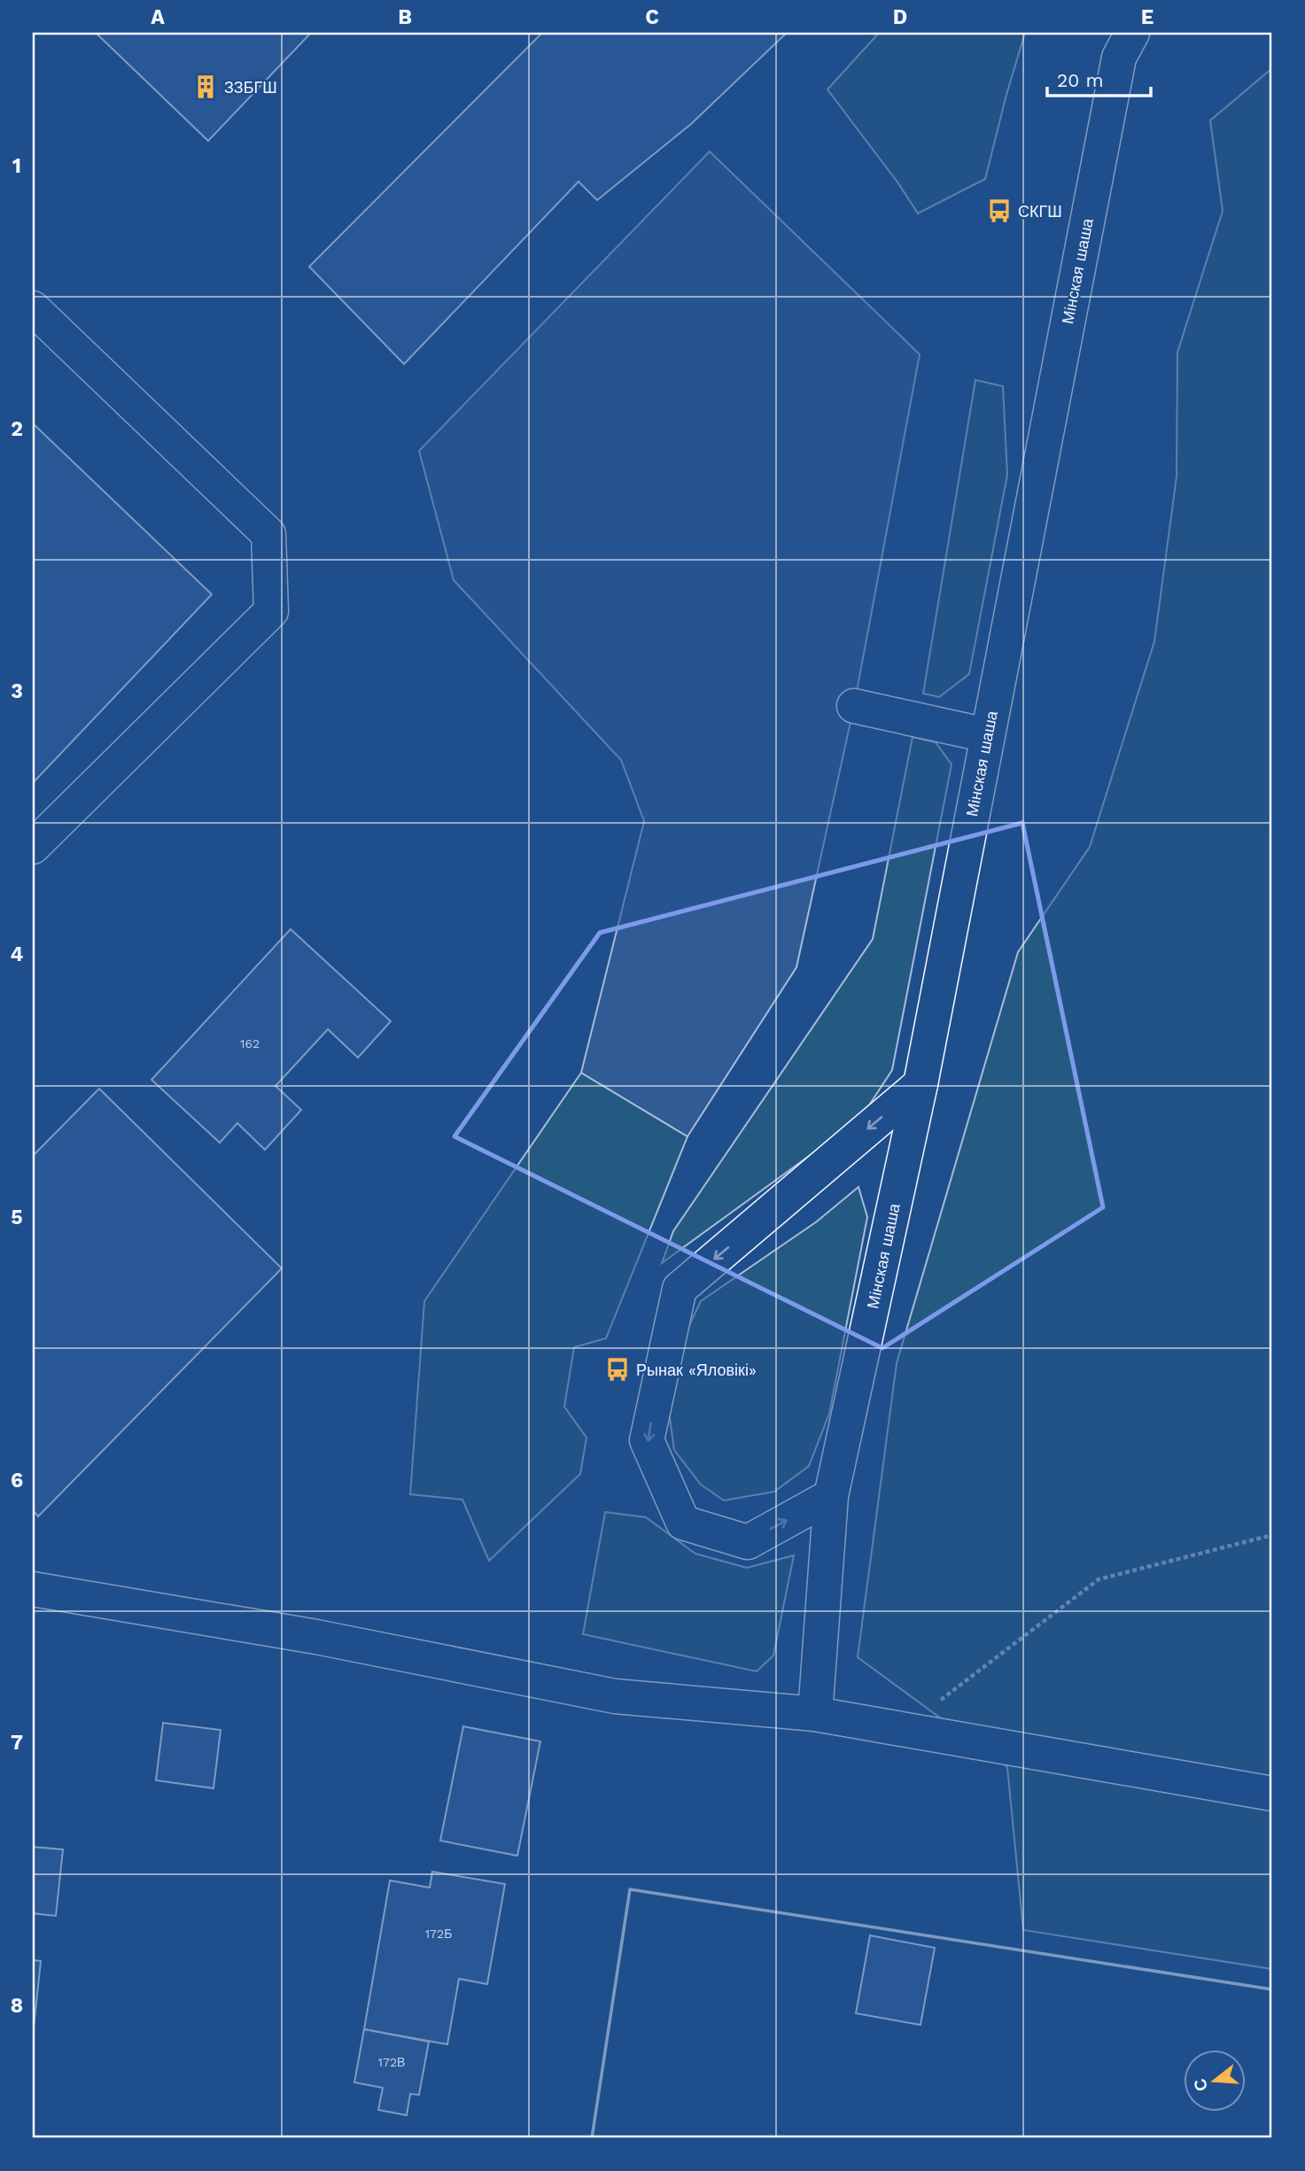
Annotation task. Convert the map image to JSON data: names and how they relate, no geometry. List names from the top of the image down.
{
  "streets": {
    "street": ["Мінская шаша"]
  },
  "places": {
    "building": ["ЗЗБГШ"],
    "bus stop": ["СКГШ", "Рынак «Яловікі»"]
  },
  "house_numbers": ["162", "172Б", "172В"],
  "scale_bar": "20 m",
  "north": "left",
  "grid": {
    "columns": [
      "A",
      "B",
      "C",
      "D",
      "E"
    ],
    "rows": [
      "1",
      "2",
      "3",
      "4",
      "5",
      "6",
      "7",
      "8"
    ]
  }
}
